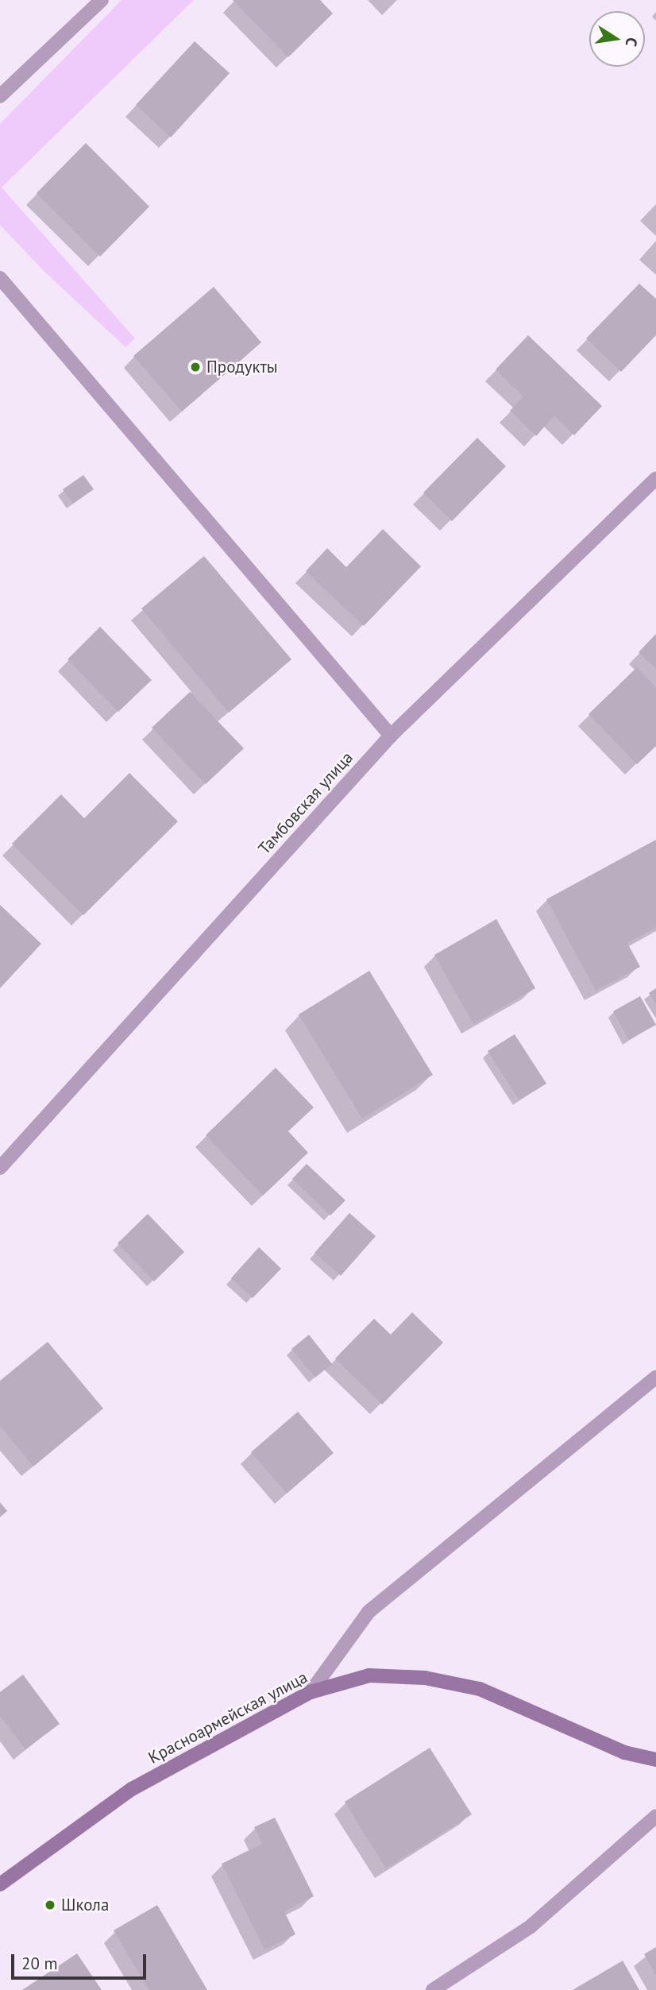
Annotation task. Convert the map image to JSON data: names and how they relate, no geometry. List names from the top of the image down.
{
  "streets": {
    "street": ["Тамбовская улица", "Красноармейская улица"]
  },
  "places": ["Продукты", "Школа"],
  "scale_bar": "20 m",
  "north": "right"
}
